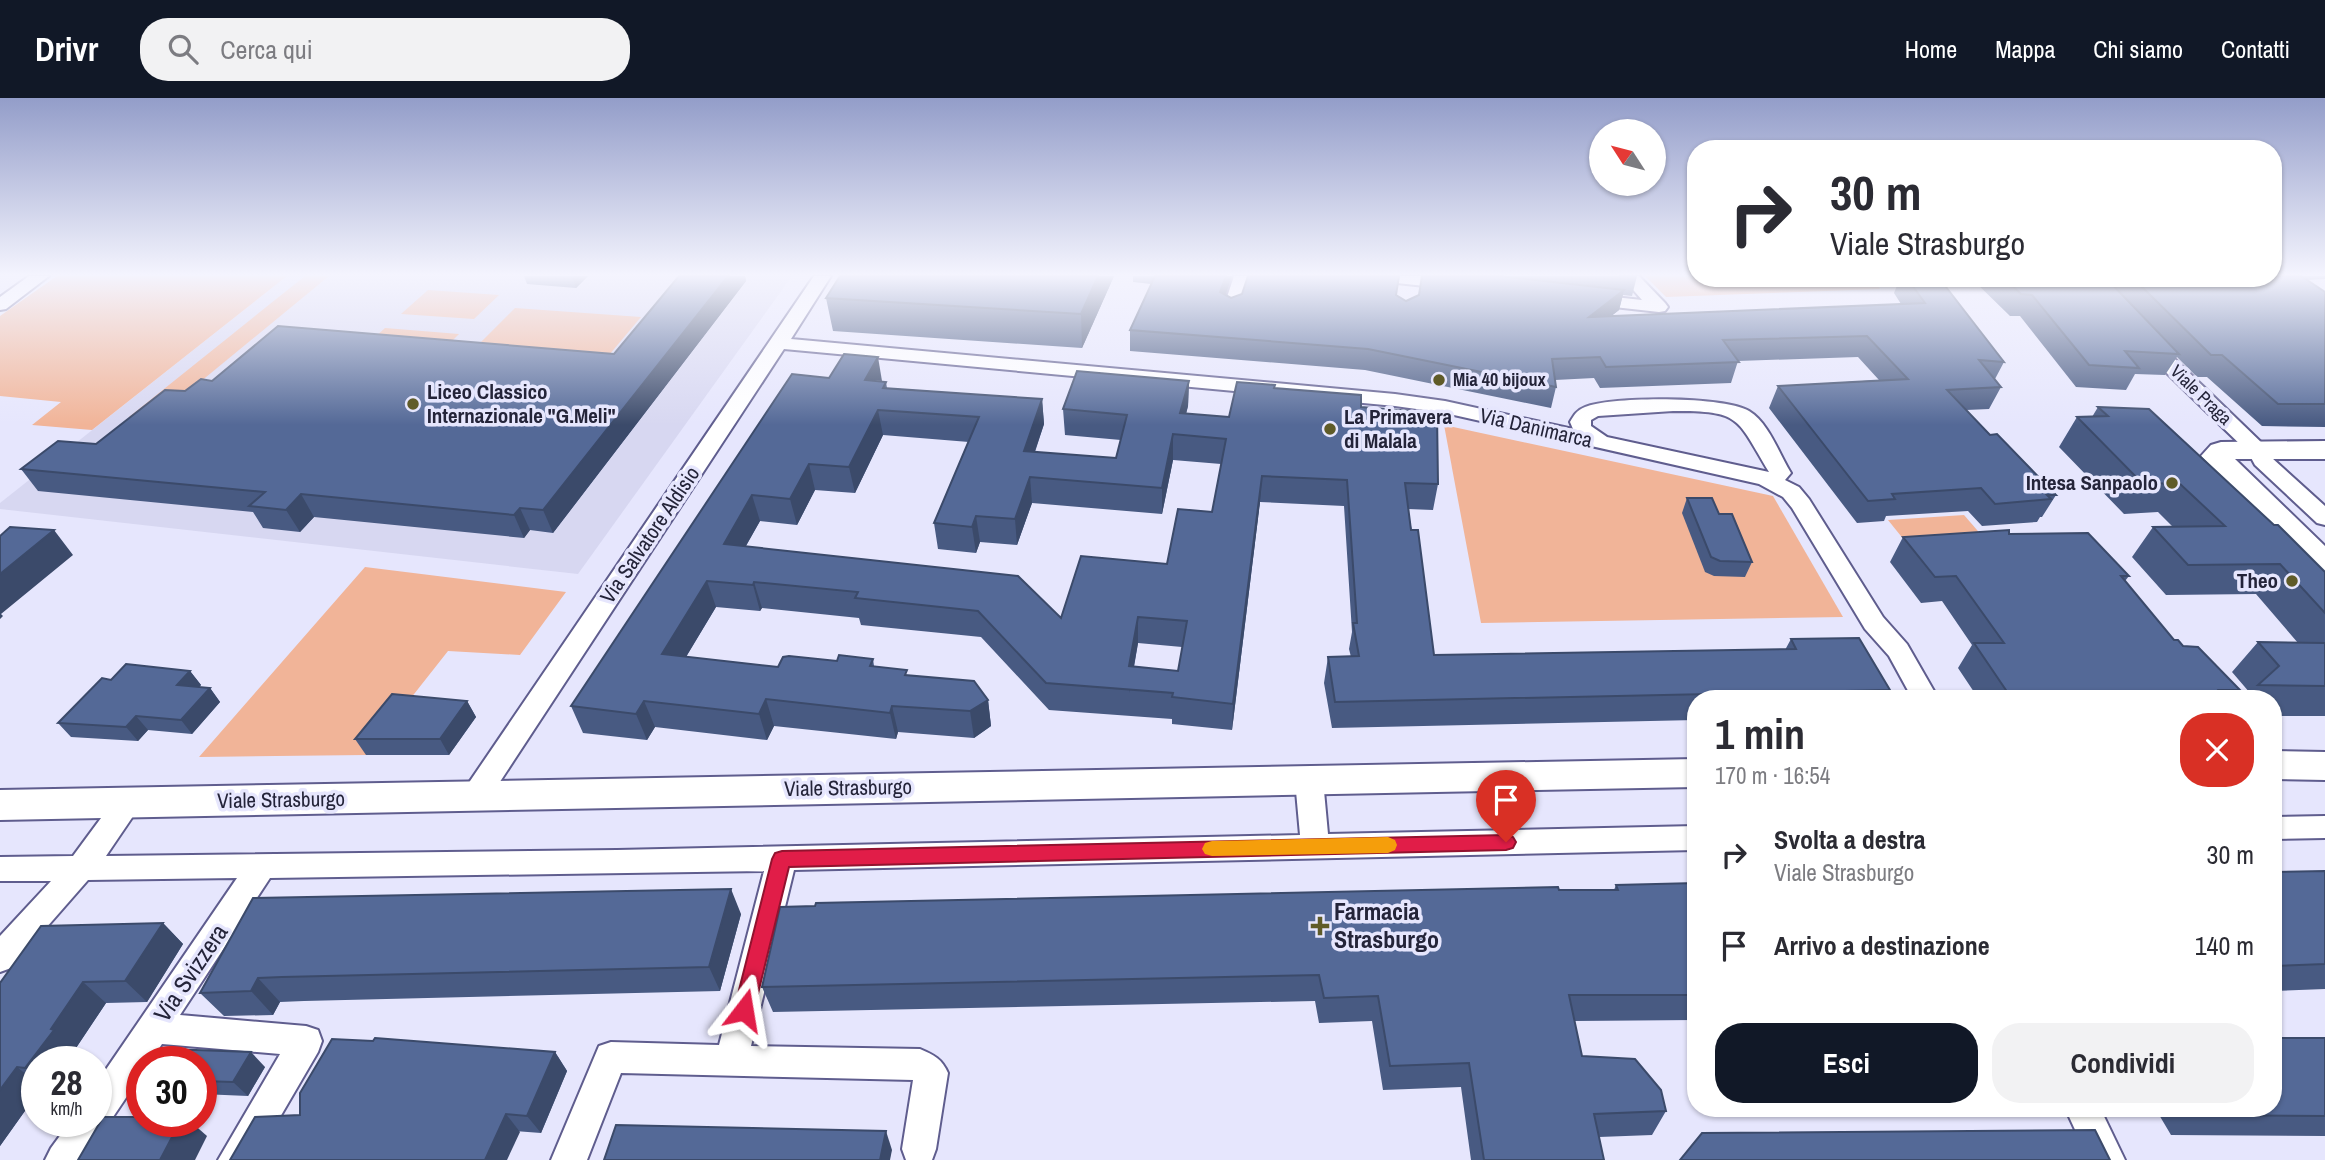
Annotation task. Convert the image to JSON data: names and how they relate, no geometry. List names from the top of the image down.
{
  "streets": {
    "street": [
      "Viale Praga",
      "Via Danimarca",
      "Via Salvatore Aldisio",
      "Viale Strasburgo",
      "Via Svizzera"
    ]
  },
  "crossings": [
    ["Via Danimarca", "Via Salvatore Aldisio"],
    ["Via Salvatore Aldisio", "Viale Strasburgo"]
  ],
  "places": {
    "other": [
      "Mia 40 bijoux",
      "Liceo Classico Internazionale \"G.Meli\"",
      "La Primavera di Malala",
      "Intesa Sanpaolo",
      "Theo"
    ],
    "health": ["Farmacia Strasburgo"]
  },
  "north": "top left",
  "page": {
    "header": "Drivr",
    "search": "Cerca qui",
    "nav": [
      "Home",
      "Mappa",
      "Chi siamo",
      "Contatti"
    ],
    "turn": ["30 m", "Viale Strasburgo"],
    "heading": ["1 min", "170 m · 16:54"],
    "list": [
      {
        "name": "Svolta a destra",
        "note": "Viale Strasburgo",
        "value": "30 m"
      },
      {
        "name": "Arrivo a destinazione",
        "value": "140 m"
      }
    ],
    "buttons": ["Esci", "Condividi"],
    "speed": "28 km/h",
    "limit": "30"
  }
}
